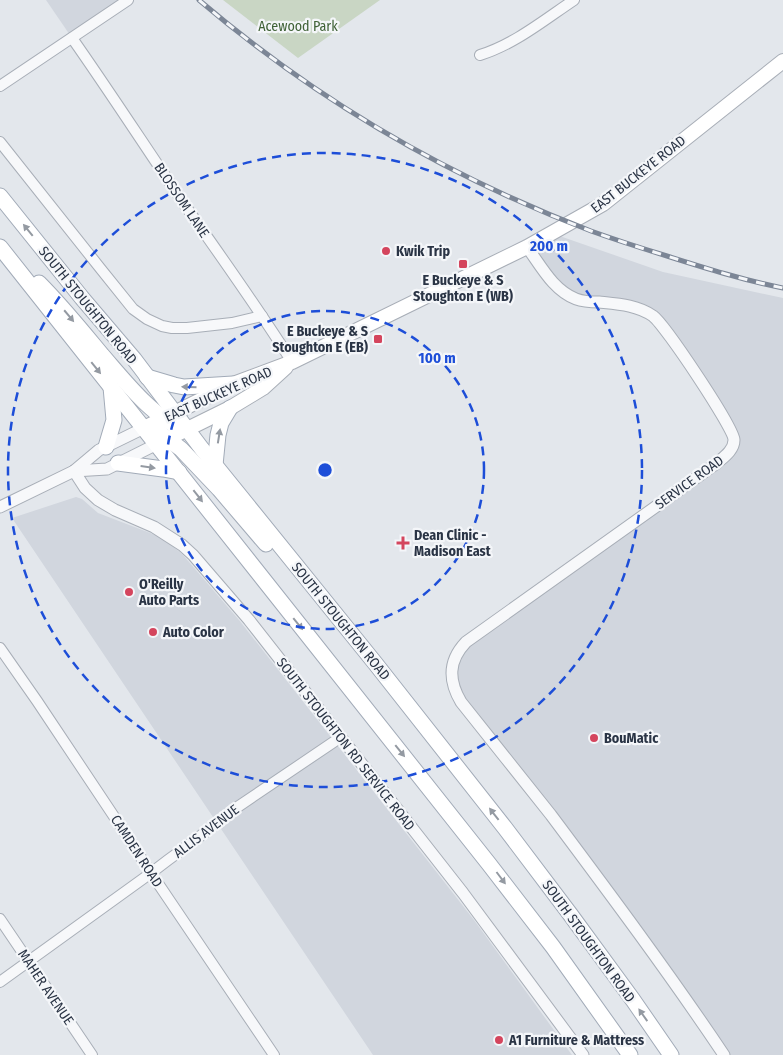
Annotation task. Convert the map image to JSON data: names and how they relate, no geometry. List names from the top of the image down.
{
  "streets": {
    "main road": ["EAST BUCKEYE ROAD", "SOUTH STOUGHTON ROAD"],
    "street": [
      "BLOSSOM LANE",
      "SERVICE ROAD",
      "SOUTH STOUGHTON RD SERVICE ROAD",
      "ALLIS AVENUE",
      "CAMDEN ROAD",
      "MAHER AVENUE"
    ]
  },
  "crossings": [
    ["EAST BUCKEYE ROAD", "BLOSSOM LANE"],
    ["EAST BUCKEYE ROAD", "SOUTH STOUGHTON ROAD"],
    ["EAST BUCKEYE ROAD", "SERVICE ROAD"],
    ["SOUTH STOUGHTON RD SERVICE ROAD", "ALLIS AVENUE"],
    ["ALLIS AVENUE", "CAMDEN ROAD"],
    ["ALLIS AVENUE", "MAHER AVENUE"]
  ],
  "parks": ["Acewood Park"],
  "places": {
    "other": [
      "Kwik Trip",
      "O'Reilly Auto Parts",
      "Auto Color",
      "BouMatic",
      "A1 Furniture & Mattress"
    ],
    "transit": ["E Buckeye & S Stoughton E (WB)", "E Buckeye & S Stoughton E (EB)"],
    "health": ["Dean Clinic - Madison East"]
  },
  "rings": ["200 m", "100 m"]
}
